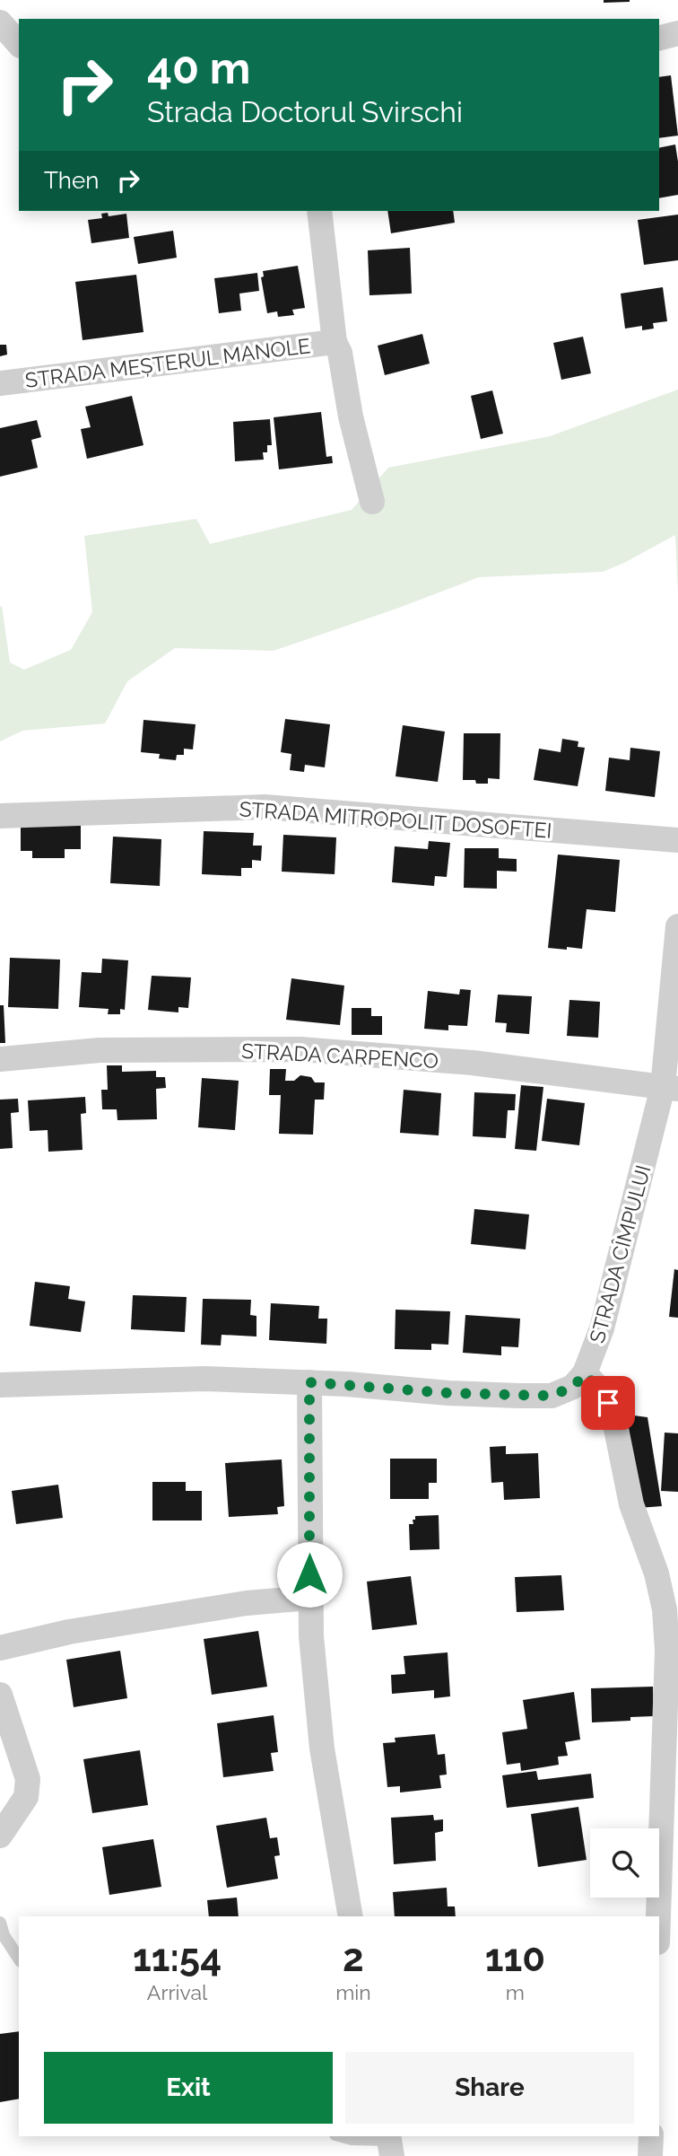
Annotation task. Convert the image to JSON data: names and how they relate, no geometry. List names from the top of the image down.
{
  "streets": {
    "street": [
      "STRADA MEȘTERUL MANOLE",
      "STRADA MITROPOLIT DOSOFTEI",
      "STRADA CARPENCO",
      "STRADA CÎMPULUI"
    ]
  },
  "crossings": [
    ["STRADA CARPENCO", "STRADA CÎMPULUI"]
  ],
  "page": {
    "turn": ["40 m", "Strada Doctorul Svirschi"],
    "then": "Then",
    "eta": [
      "11:54",
      "Arrival",
      "2",
      "min",
      "110",
      "m"
    ],
    "buttons": ["Exit", "Share"]
  }
}
